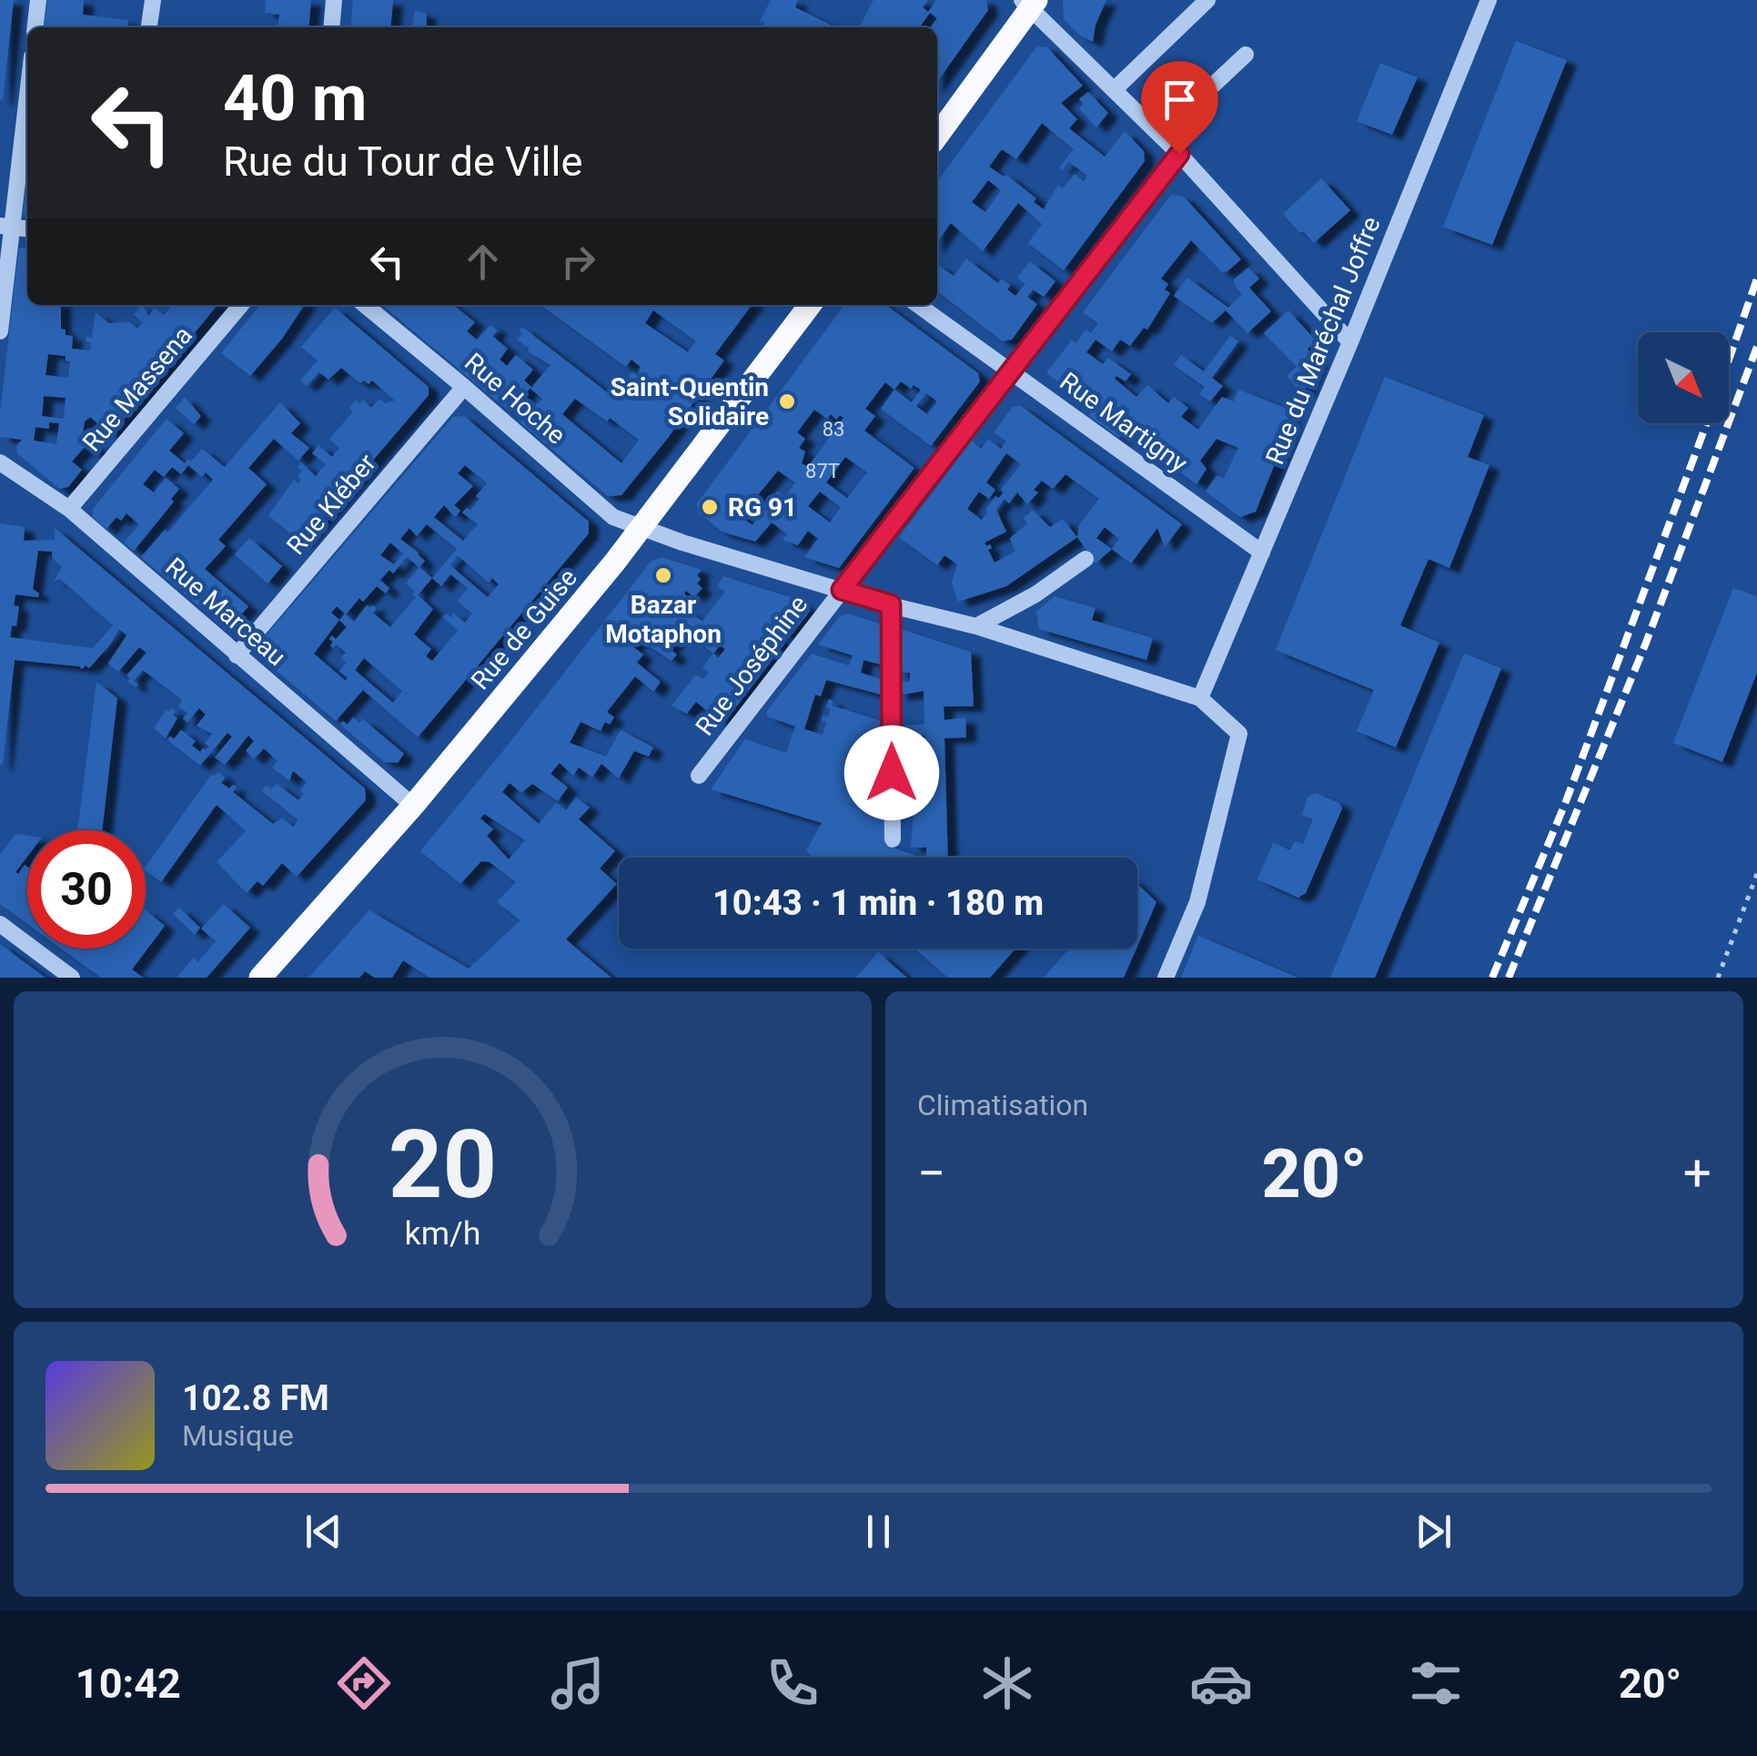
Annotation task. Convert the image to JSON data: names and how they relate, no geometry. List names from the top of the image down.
{
  "streets": {
    "main road": ["Rue de Guise"],
    "street": [
      "Rue du Maréchal Joffre",
      "Rue Massena",
      "Rue Hoche",
      "Rue Martigny",
      "Rue Kléber",
      "Rue Marceau",
      "Rue Joséphine"
    ]
  },
  "crossings": [
    ["Rue du Maréchal Joffre", "Rue Hoche"],
    ["Rue du Maréchal Joffre", "Rue Martigny"],
    ["Rue Massena", "Rue Marceau"],
    ["Rue Hoche", "Rue Kléber"],
    ["Rue Hoche", "Rue de Guise"],
    ["Rue Hoche", "Rue Joséphine"],
    ["Rue Martigny", "Rue Joséphine"],
    ["Rue Kléber", "Rue Marceau"],
    ["Rue Marceau", "Rue de Guise"]
  ],
  "places": ["Saint-Quentin Solidaire", "RG 91", "Bazar Motaphon"],
  "house_numbers": ["83", "87T"],
  "north": "bottom right",
  "page": {
    "turn": ["40 m", "Rue du Tour de Ville"],
    "limit": "30",
    "trip": "10:43 · 1 min · 180 m",
    "tile": "Climatisation",
    "heat": ["−", "20°", "+"],
    "song": ["102.8 FM", "Musique"],
    "tabs": ["10:42", "20°"],
    "gauge": ["20", "km/h"]
  }
}
